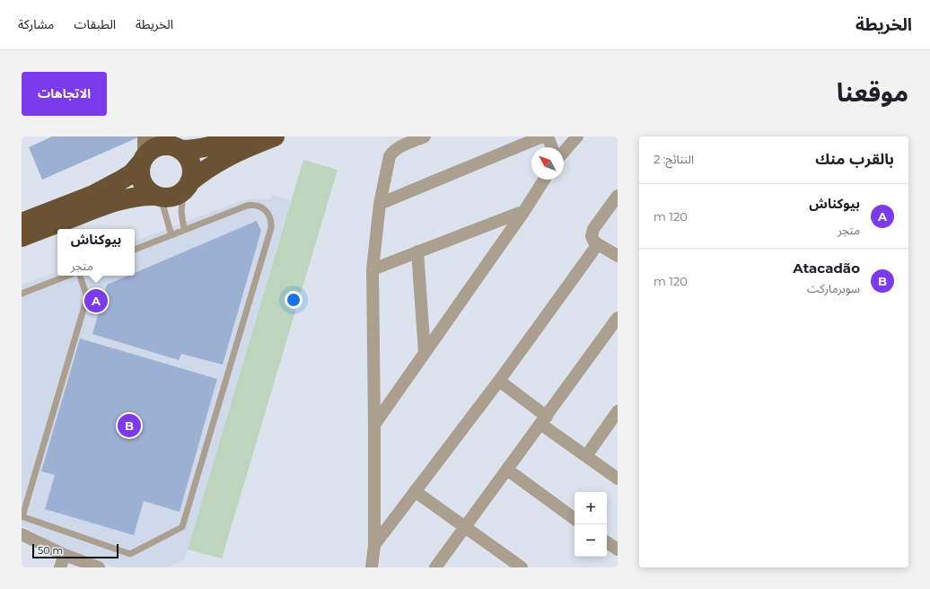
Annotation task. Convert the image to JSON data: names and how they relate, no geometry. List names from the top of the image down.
{
  "scale_bar": "50 m",
  "north": "top left",
  "page": {
    "header": "الخريطة",
    "nav": ["الخريطة", "الطبقات", "مشاركة"],
    "title": "موقعنا",
    "buttons": "الاتجاهات",
    "heading": ["بالقرب منك", "النتائج: 2"],
    "list": [
      {
        "mark": "A",
        "name": "بيوكناش",
        "note": "متجر",
        "value": "120 m"
      },
      {
        "mark": "B",
        "name": "Atacadão",
        "note": "سوبرماركت",
        "value": "120 m"
      }
    ],
    "popup": ["بيوكناش", "متجر"],
    "pins": ["A", "B"],
    "map_buttons": ["+", "−"],
    "scale": "50 m"
  }
}
